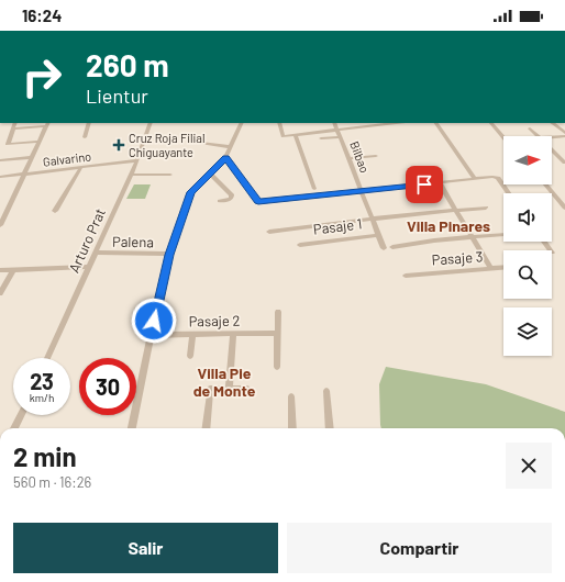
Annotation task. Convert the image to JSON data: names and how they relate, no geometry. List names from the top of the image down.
{
  "streets": {
    "street": [
      "Bilbao",
      "Galvarino",
      "Pasaje 1",
      "Arturo Prat",
      "Palena",
      "Pasaje 3",
      "Pasaje 2"
    ]
  },
  "crossings": [
    ["Bilbao", "Pasaje 1"],
    ["Galvarino", "Arturo Prat"],
    ["Arturo Prat", "Palena"]
  ],
  "districts": ["Villa Pinares", "Villa Pie de Monte"],
  "places": {
    "health": ["Cruz Roja Filial Chiguayante"]
  },
  "north": "right",
  "page": {
    "status": "16:24",
    "turn": ["260 m", "Lientur"],
    "speed": "23 km/h",
    "limit": "30",
    "heading": ["2 min", "560 m · 16:26"],
    "buttons": ["Salir", "Compartir"]
  }
}
